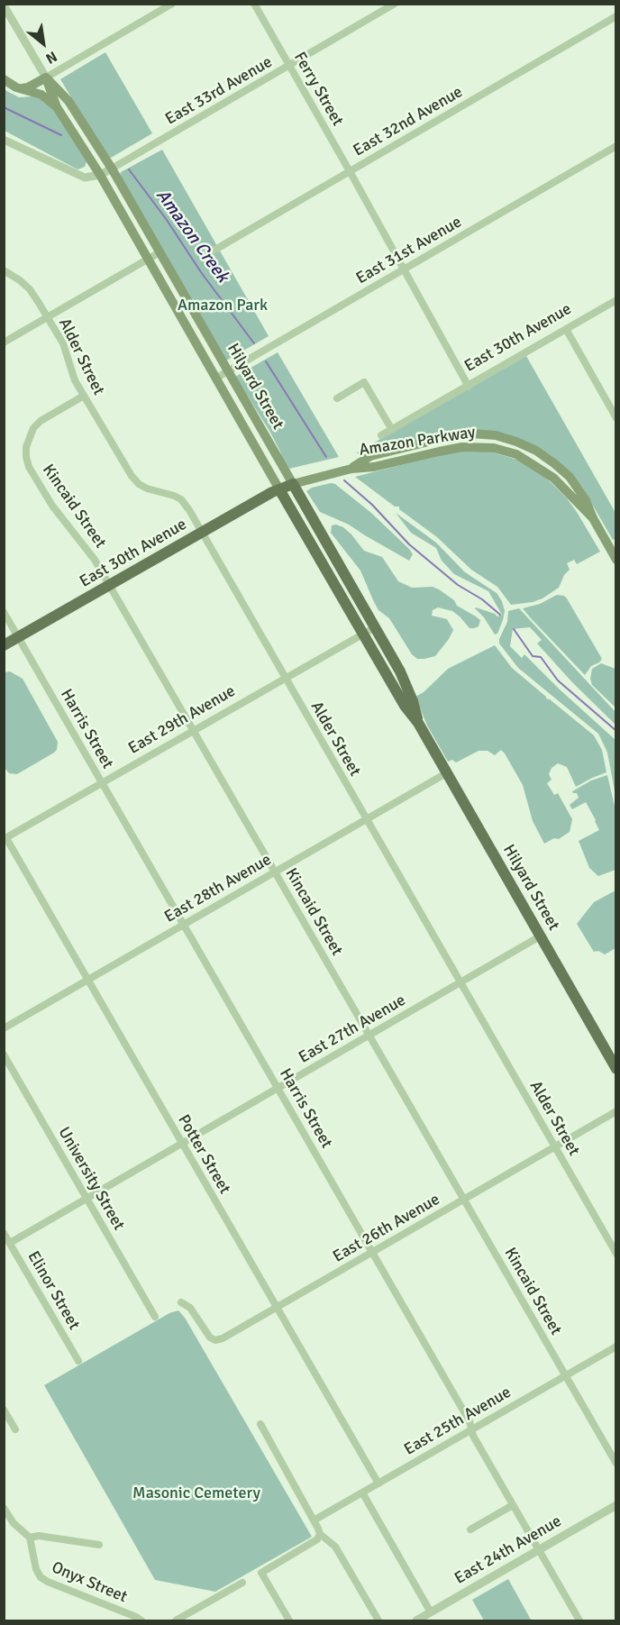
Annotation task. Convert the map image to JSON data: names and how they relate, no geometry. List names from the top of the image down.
{
  "streets": {
    "main road": ["East 30th Avenue", "Hilyard Street", "Amazon Parkway"],
    "street": [
      "Ferry Street",
      "East 33rd Avenue",
      "East 32nd Avenue",
      "East 31st Avenue",
      "Alder Street",
      "Kincaid Street",
      "East 29th Avenue",
      "Harris Street",
      "East 28th Avenue",
      "East 27th Avenue",
      "Potter Street",
      "University Street",
      "East 26th Avenue",
      "Elinor Street",
      "East 25th Avenue",
      "East 24th Avenue",
      "Onyx Street"
    ]
  },
  "crossings": [
    ["Ferry Street", "East 33rd Avenue"],
    ["Ferry Street", "East 32nd Avenue"],
    ["Ferry Street", "East 31st Avenue"],
    ["Ferry Street", "East 30th Avenue"],
    ["East 33rd Avenue", "Hilyard Street"],
    ["East 31st Avenue", "Hilyard Street"],
    ["East 30th Avenue", "Alder Street"],
    ["East 30th Avenue", "Hilyard Street"],
    ["East 30th Avenue", "Amazon Parkway"],
    ["East 30th Avenue", "Kincaid Street"],
    ["East 30th Avenue", "Harris Street"],
    ["Alder Street", "Kincaid Street"],
    ["Alder Street", "East 29th Avenue"],
    ["Alder Street", "East 28th Avenue"],
    ["Alder Street", "East 27th Avenue"],
    ["Alder Street", "East 26th Avenue"],
    ["Hilyard Street", "Amazon Parkway"],
    ["Hilyard Street", "East 29th Avenue"],
    ["Hilyard Street", "East 28th Avenue"],
    ["Hilyard Street", "East 27th Avenue"],
    ["Kincaid Street", "East 29th Avenue"],
    ["Kincaid Street", "East 28th Avenue"],
    ["Kincaid Street", "East 27th Avenue"],
    ["Kincaid Street", "East 26th Avenue"],
    ["Kincaid Street", "East 25th Avenue"],
    ["East 29th Avenue", "Harris Street"],
    ["East 29th Avenue", "Potter Street"],
    ["Harris Street", "East 28th Avenue"],
    ["Harris Street", "East 27th Avenue"],
    ["Harris Street", "East 26th Avenue"],
    ["Harris Street", "East 25th Avenue"],
    ["Harris Street", "East 24th Avenue"],
    ["East 28th Avenue", "Potter Street"],
    ["East 27th Avenue", "Potter Street"],
    ["East 27th Avenue", "University Street"],
    ["East 27th Avenue", "Elinor Street"],
    ["Potter Street", "East 26th Avenue"],
    ["Potter Street", "East 25th Avenue"]
  ],
  "water": ["Amazon Creek"],
  "parks": ["Amazon Park", "Masonic Cemetery"],
  "north": "bottom right"
}
